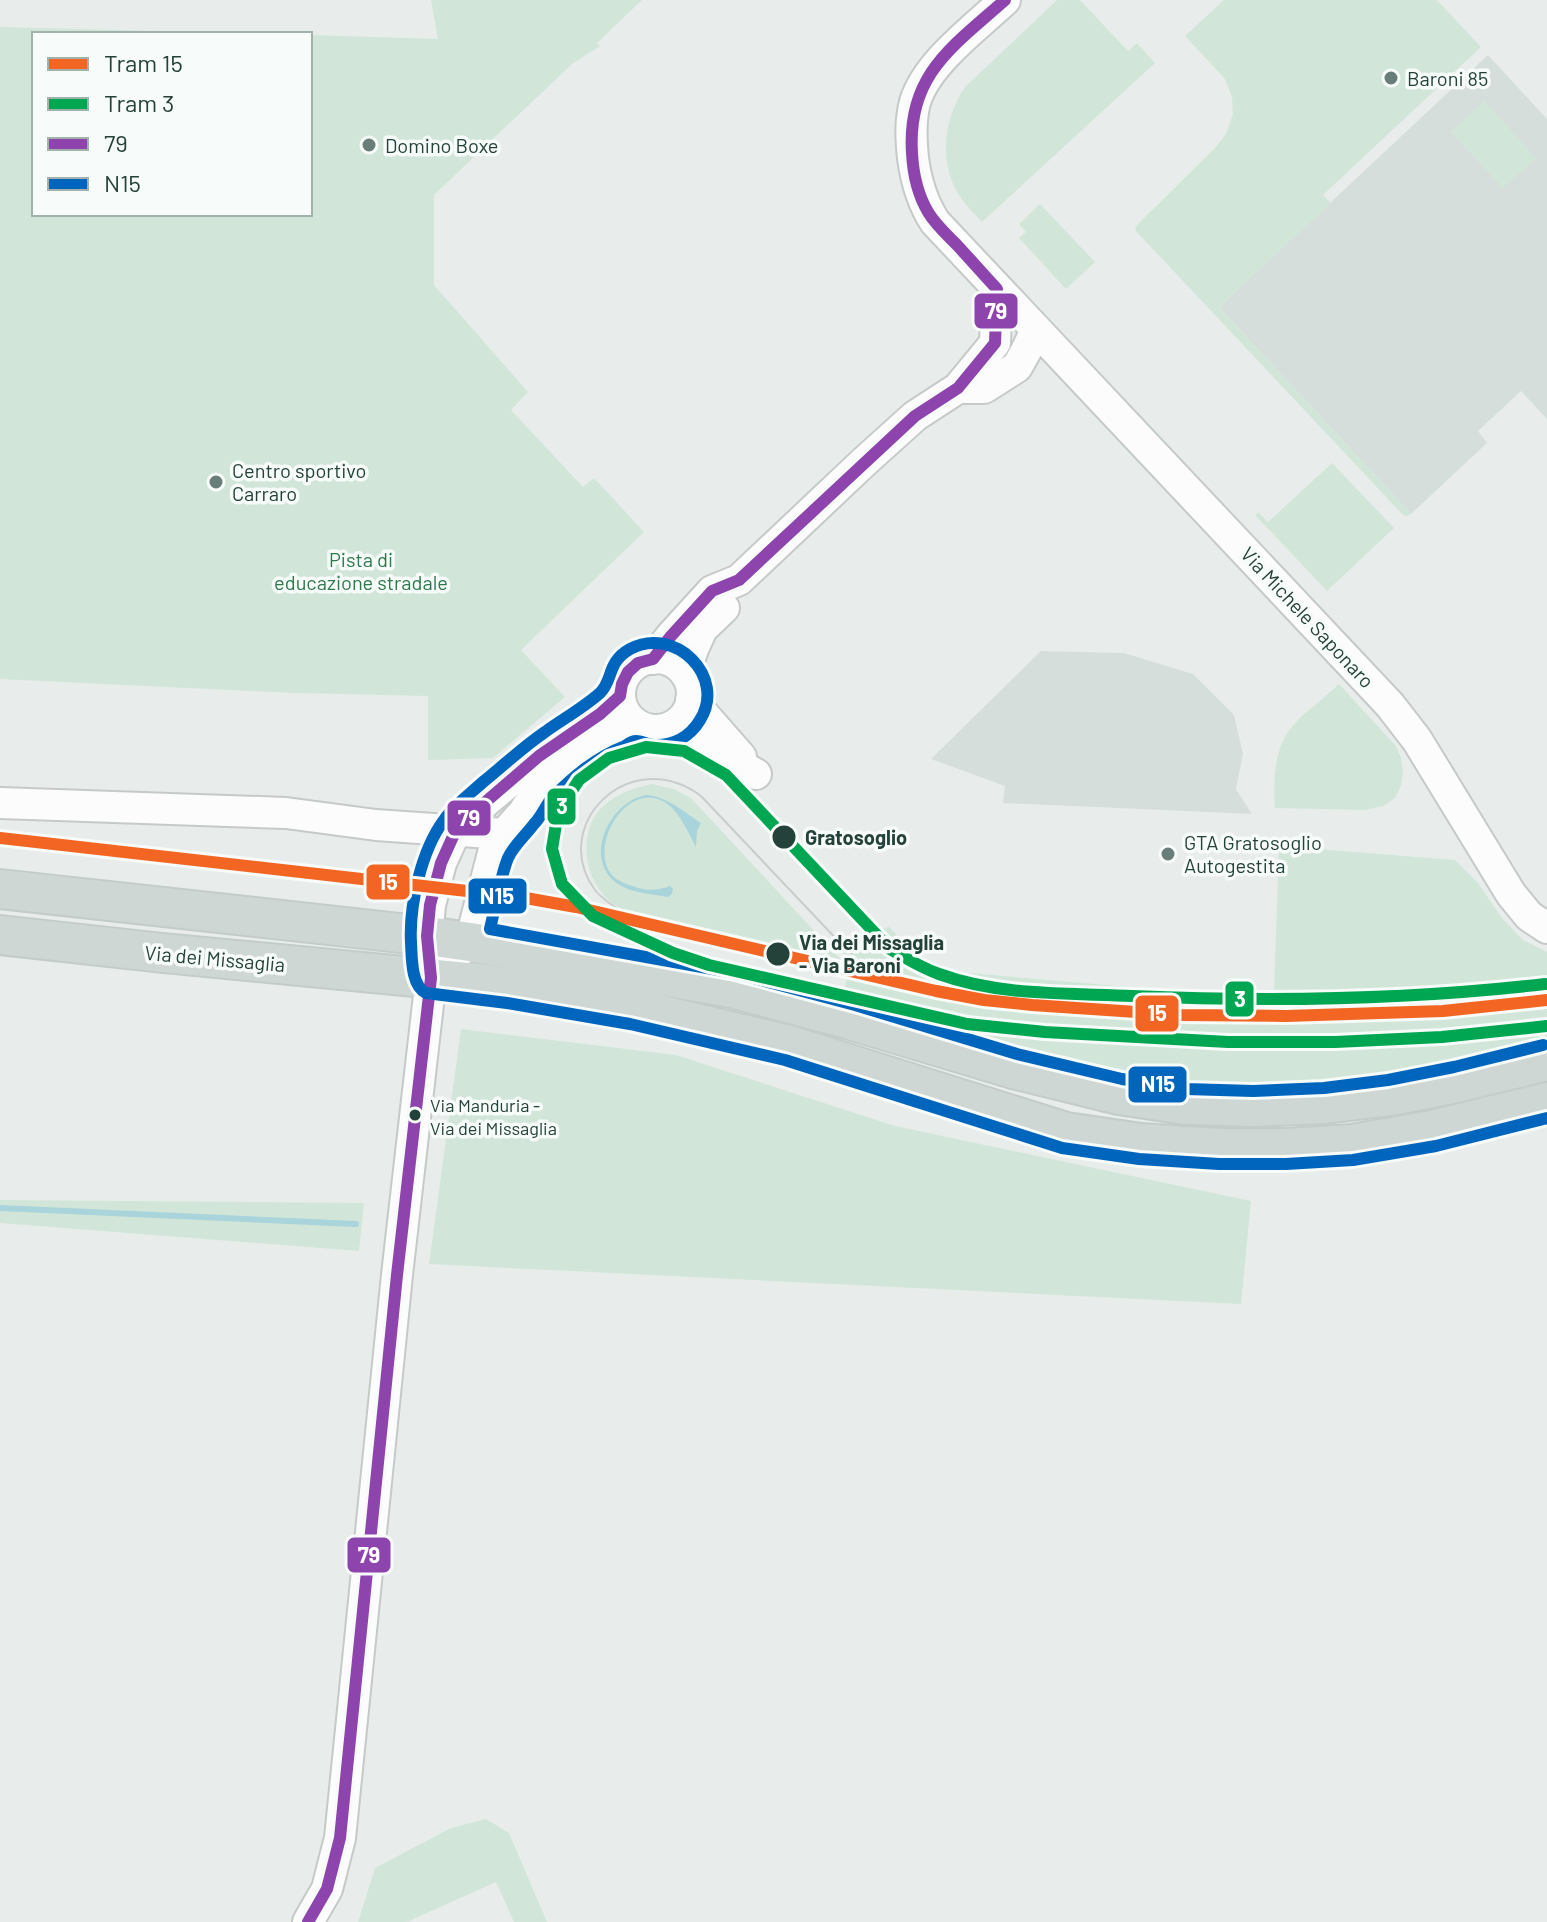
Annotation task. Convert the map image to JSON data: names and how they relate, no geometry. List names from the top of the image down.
{
  "streets": {
    "main road": ["Via dei Missaglia"],
    "street": ["Via Michele Saponaro"]
  },
  "parks": ["Pista di educazione stradale"],
  "places": [
    "Baroni 85",
    "Domino Boxe",
    "Centro sportivo Carraro",
    "Gratosoglio",
    "GTA Gratosoglio Autogestita",
    "Via dei Missaglia - Via Baroni",
    "Via Manduria - Via dei Missaglia"
  ],
  "lines": [
    "transit line 79",
    "transit line N15",
    "tram line 3",
    "tram line 15"
  ],
  "legend": [
    "Tram 15",
    "Tram 3",
    "79",
    "N15"
  ]
}
